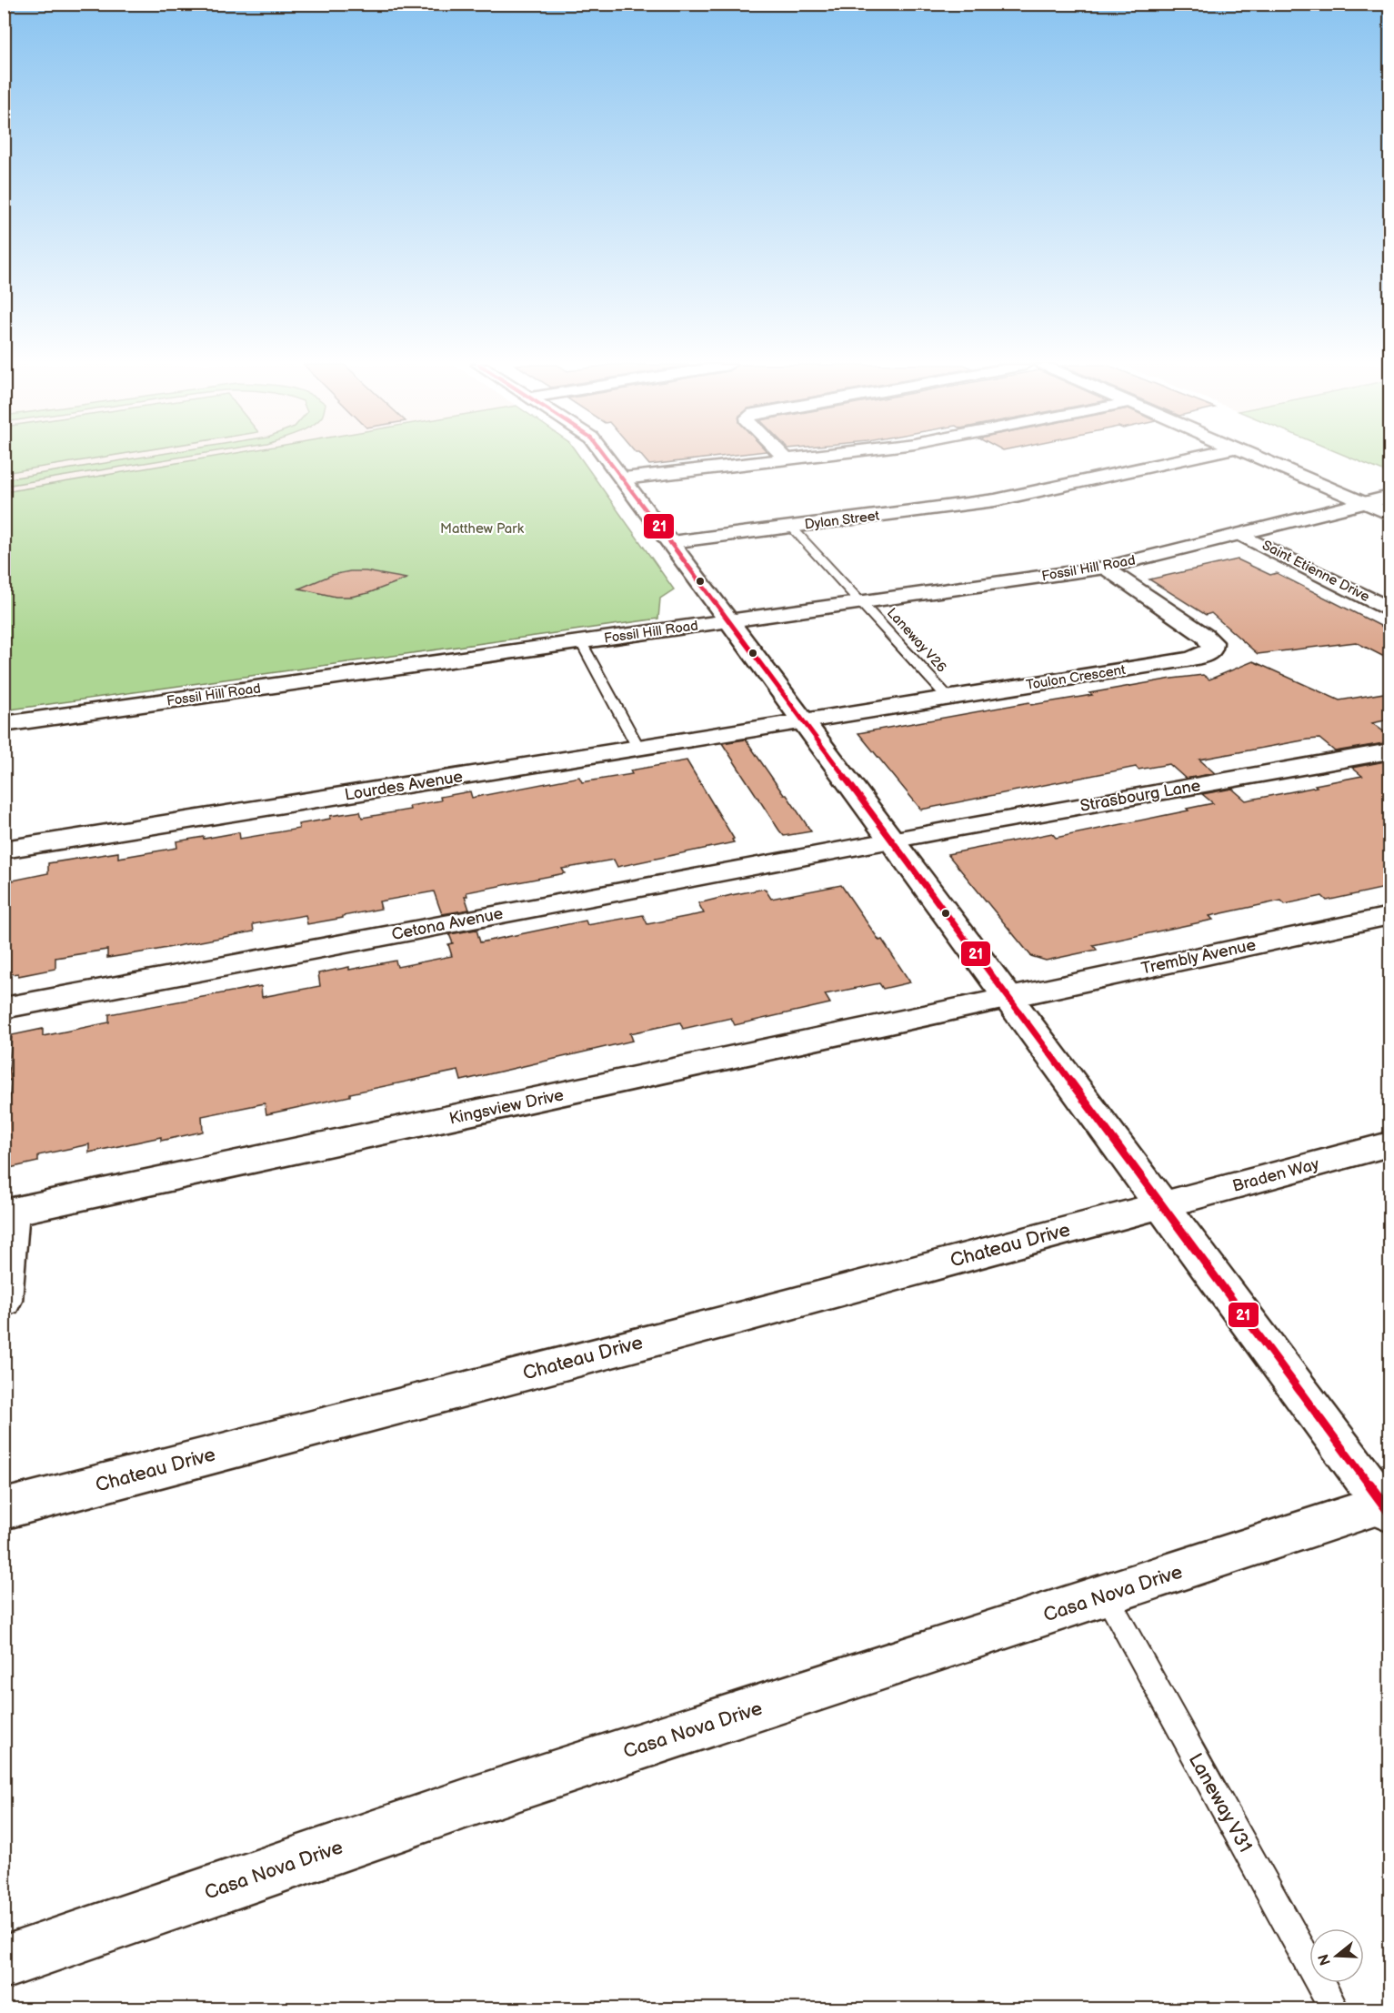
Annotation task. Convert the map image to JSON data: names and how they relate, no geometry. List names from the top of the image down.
{
  "streets": {
    "street": [
      "Dylan Street",
      "Fossil Hill Road",
      "Saint Etienne Drive",
      "Toulon Crescent",
      "Lourdes Avenue",
      "Strasbourg Lane",
      "Cetona Avenue",
      "Trembly Avenue",
      "Kingsview Drive",
      "Braden Way",
      "Chateau Drive",
      "Casa Nova Drive"
    ],
    "lane": ["Laneway V26", "Laneway V31"]
  },
  "crossings": [
    ["Dylan Street", "Laneway V26"],
    ["Fossil Hill Road", "Saint Etienne Drive"],
    ["Fossil Hill Road", "Laneway V26"],
    ["Fossil Hill Road", "Toulon Crescent"],
    ["Laneway V26", "Toulon Crescent"],
    ["Toulon Crescent", "Lourdes Avenue"],
    ["Strasbourg Lane", "Cetona Avenue"],
    ["Trembly Avenue", "Kingsview Drive"],
    ["Braden Way", "Chateau Drive"],
    ["Casa Nova Drive", "Laneway V31"]
  ],
  "parks": ["Matthew Park"],
  "lines": ["transit line 21"],
  "north": "left"
}
